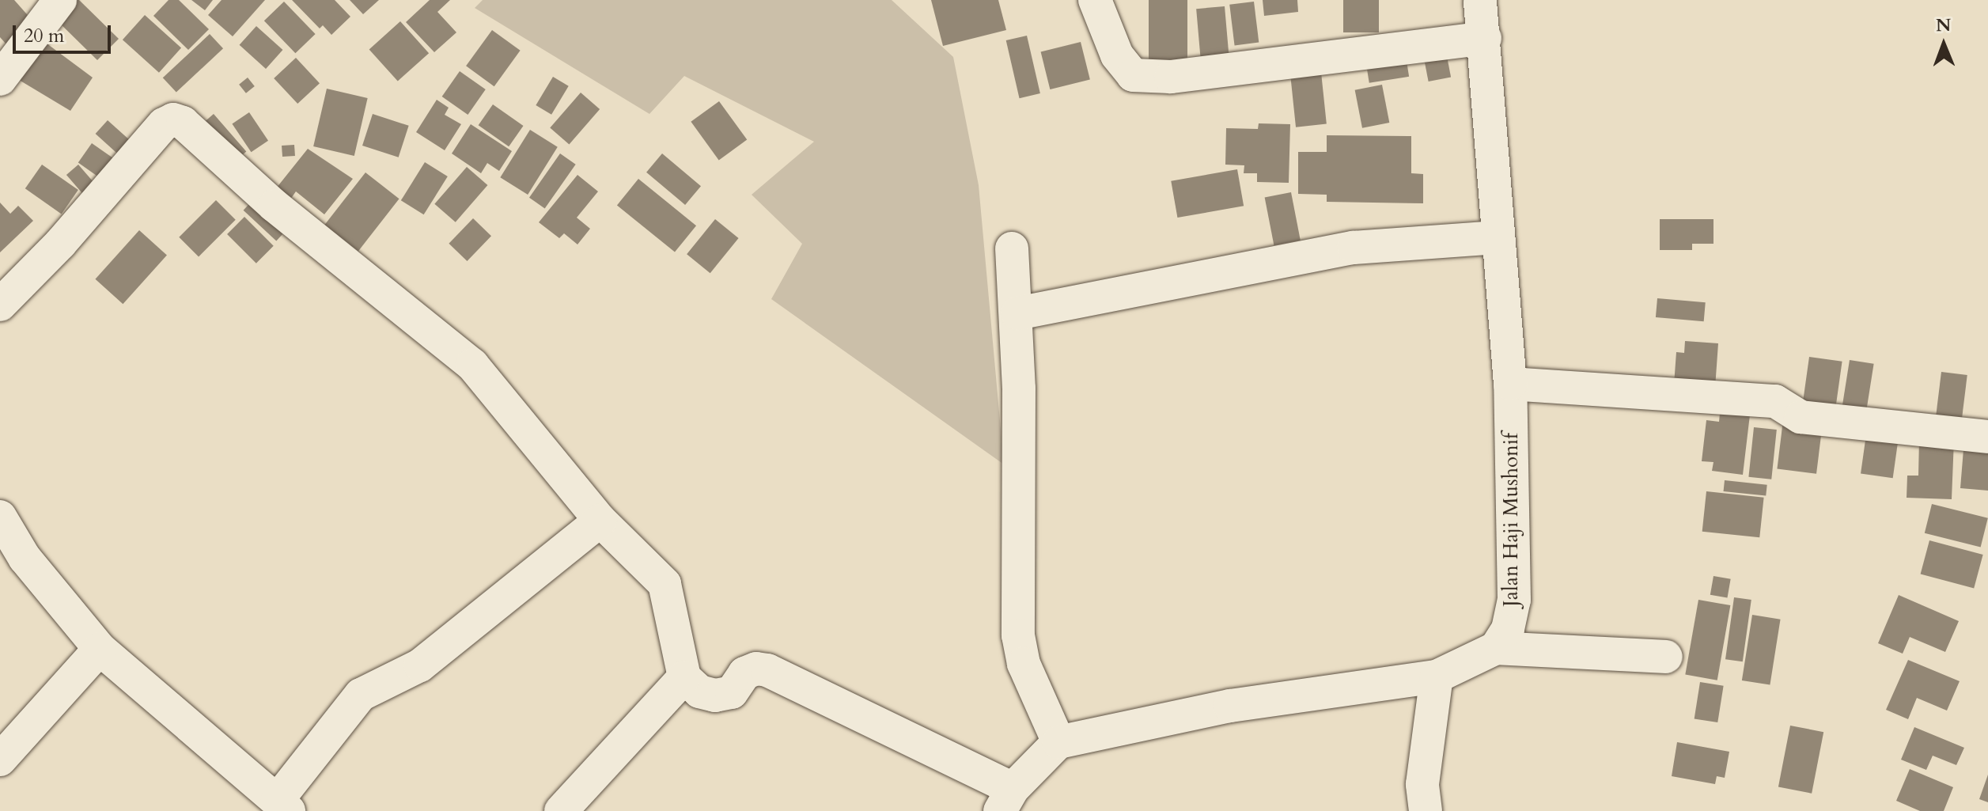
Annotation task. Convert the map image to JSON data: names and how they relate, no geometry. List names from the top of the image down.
{
  "streets": {
    "street": ["Jalan Haji Mushonif"]
  },
  "scale_bar": "20 m",
  "north": "top"
}
